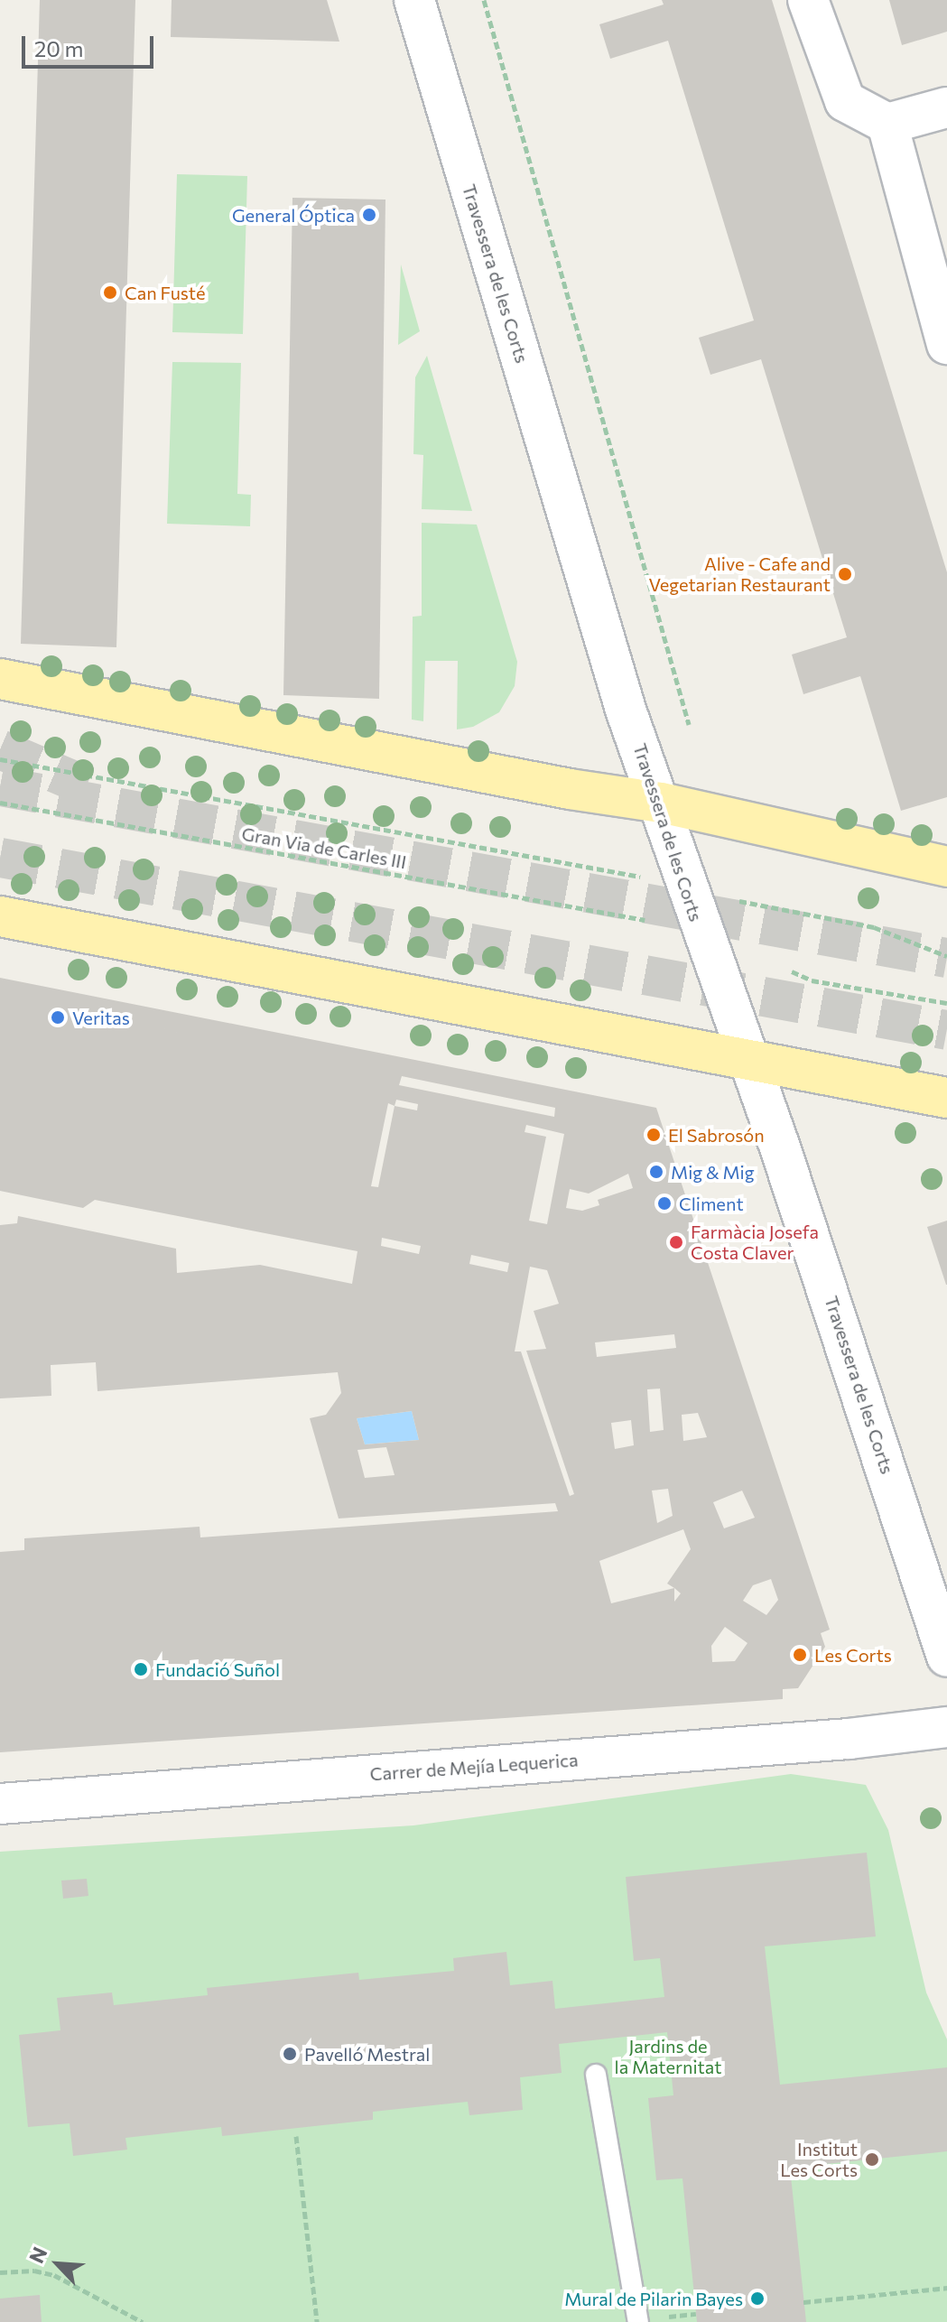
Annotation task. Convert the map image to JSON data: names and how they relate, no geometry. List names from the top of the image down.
{
  "streets": {
    "main road": ["Travessera de les Corts", "Carrer de Mejía Lequerica"],
    "path": ["Gran Via de Carles III"]
  },
  "parks": ["Jardins de la Maternitat"],
  "places": [
    "General Óptica",
    "Can Fusté",
    "Alive - Cafe and Vegetarian Restaurant",
    "Veritas",
    "El Sabrosón",
    "Mig & Mig",
    "Climent",
    "Farmàcia Josefa Costa Claver",
    "Les Corts",
    "Fundació Suñol",
    "Pavelló Mestral",
    "Institut Les Corts",
    "Mural de Pilarin Bayes"
  ],
  "scale_bar": "20 m",
  "north": "top left"
}
